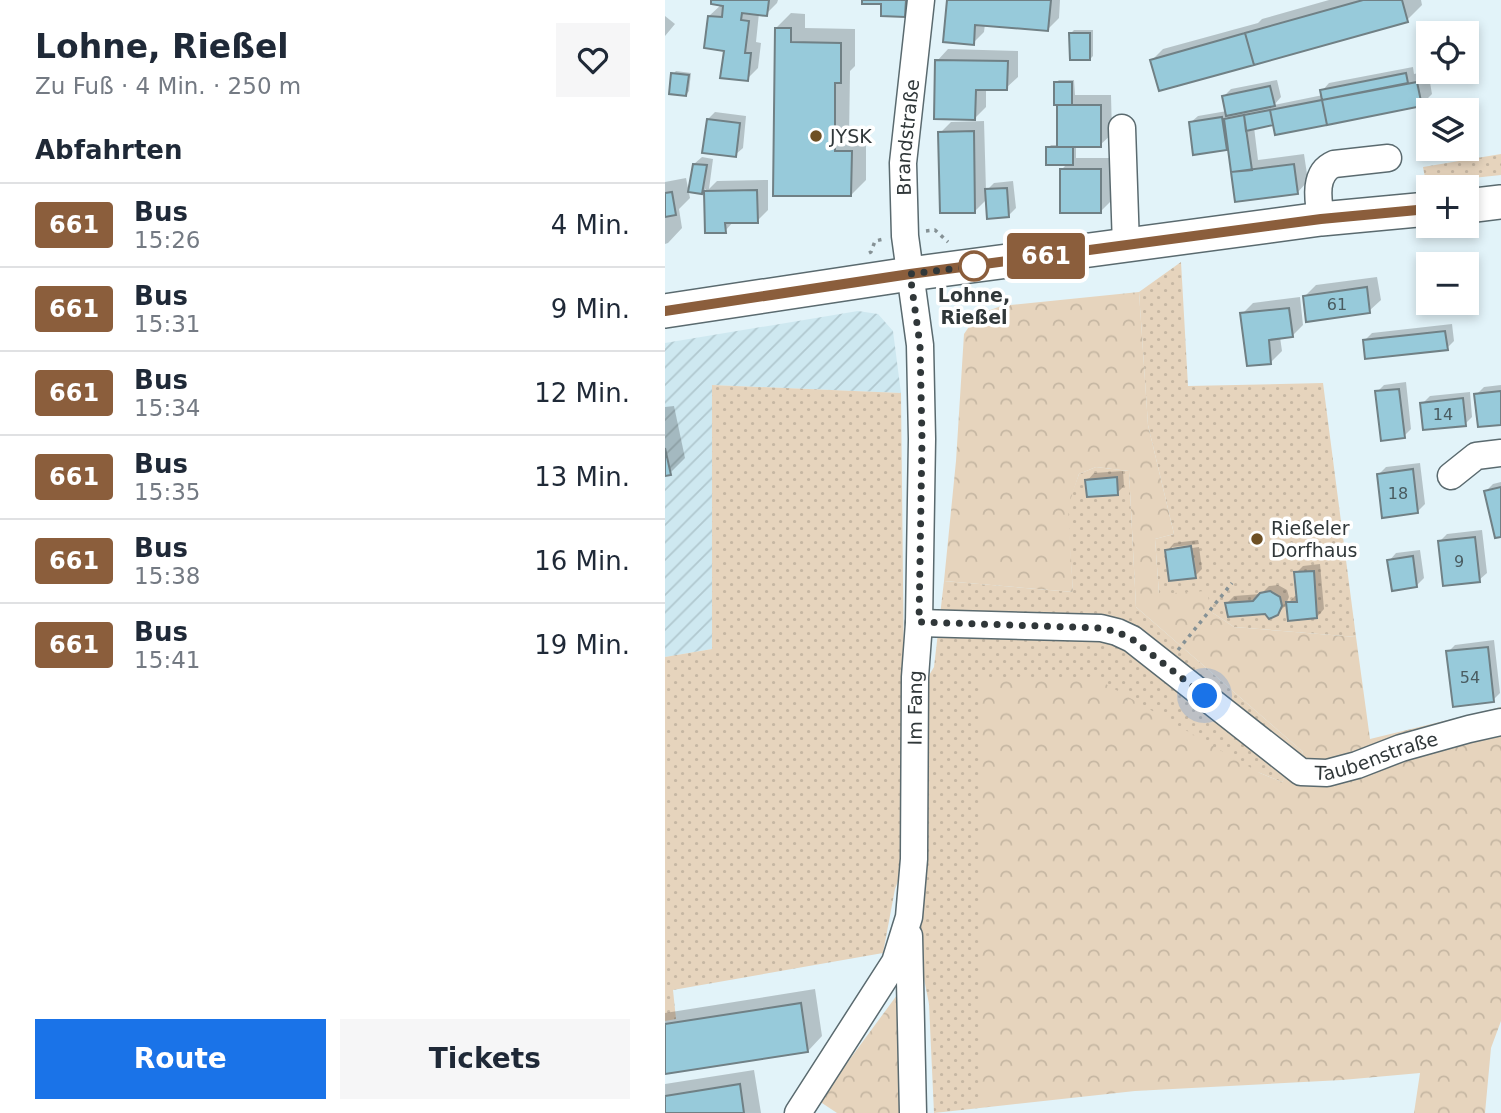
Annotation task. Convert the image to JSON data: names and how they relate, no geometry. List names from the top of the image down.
{
  "streets": {
    "street": ["Brandstraße", "Im Fang", "Taubenstraße"]
  },
  "crossings": [
    ["Brandstraße", "Im Fang"],
    ["Im Fang", "Taubenstraße"]
  ],
  "places": ["JYSK", "Lohne, Rießel", "Rießeler Dorfhaus"],
  "lines": ["bus line 661"],
  "house_numbers": [
    "61",
    "14",
    "18",
    "9",
    "54"
  ],
  "page": {
    "heading": [
      ["Lohne, Rießel", "Zu Fuß · 4 Min. · 250 m"],
      "Abfahrten"
    ],
    "on_map": "661",
    "map_buttons": ["+", "−"],
    "list": [
      {
        "mark": "661",
        "name": "Bus",
        "note": "15:26",
        "value": "4 Min."
      },
      {
        "mark": "661",
        "name": "Bus",
        "note": "15:31",
        "value": "9 Min."
      },
      {
        "mark": "661",
        "name": "Bus",
        "note": "15:34",
        "value": "12 Min."
      },
      {
        "mark": "661",
        "name": "Bus",
        "note": "15:35",
        "value": "13 Min."
      },
      {
        "mark": "661",
        "name": "Bus",
        "note": "15:38",
        "value": "16 Min."
      },
      {
        "mark": "661",
        "name": "Bus",
        "note": "15:41",
        "value": "19 Min."
      }
    ],
    "buttons": ["Route", "Tickets"]
  }
}
